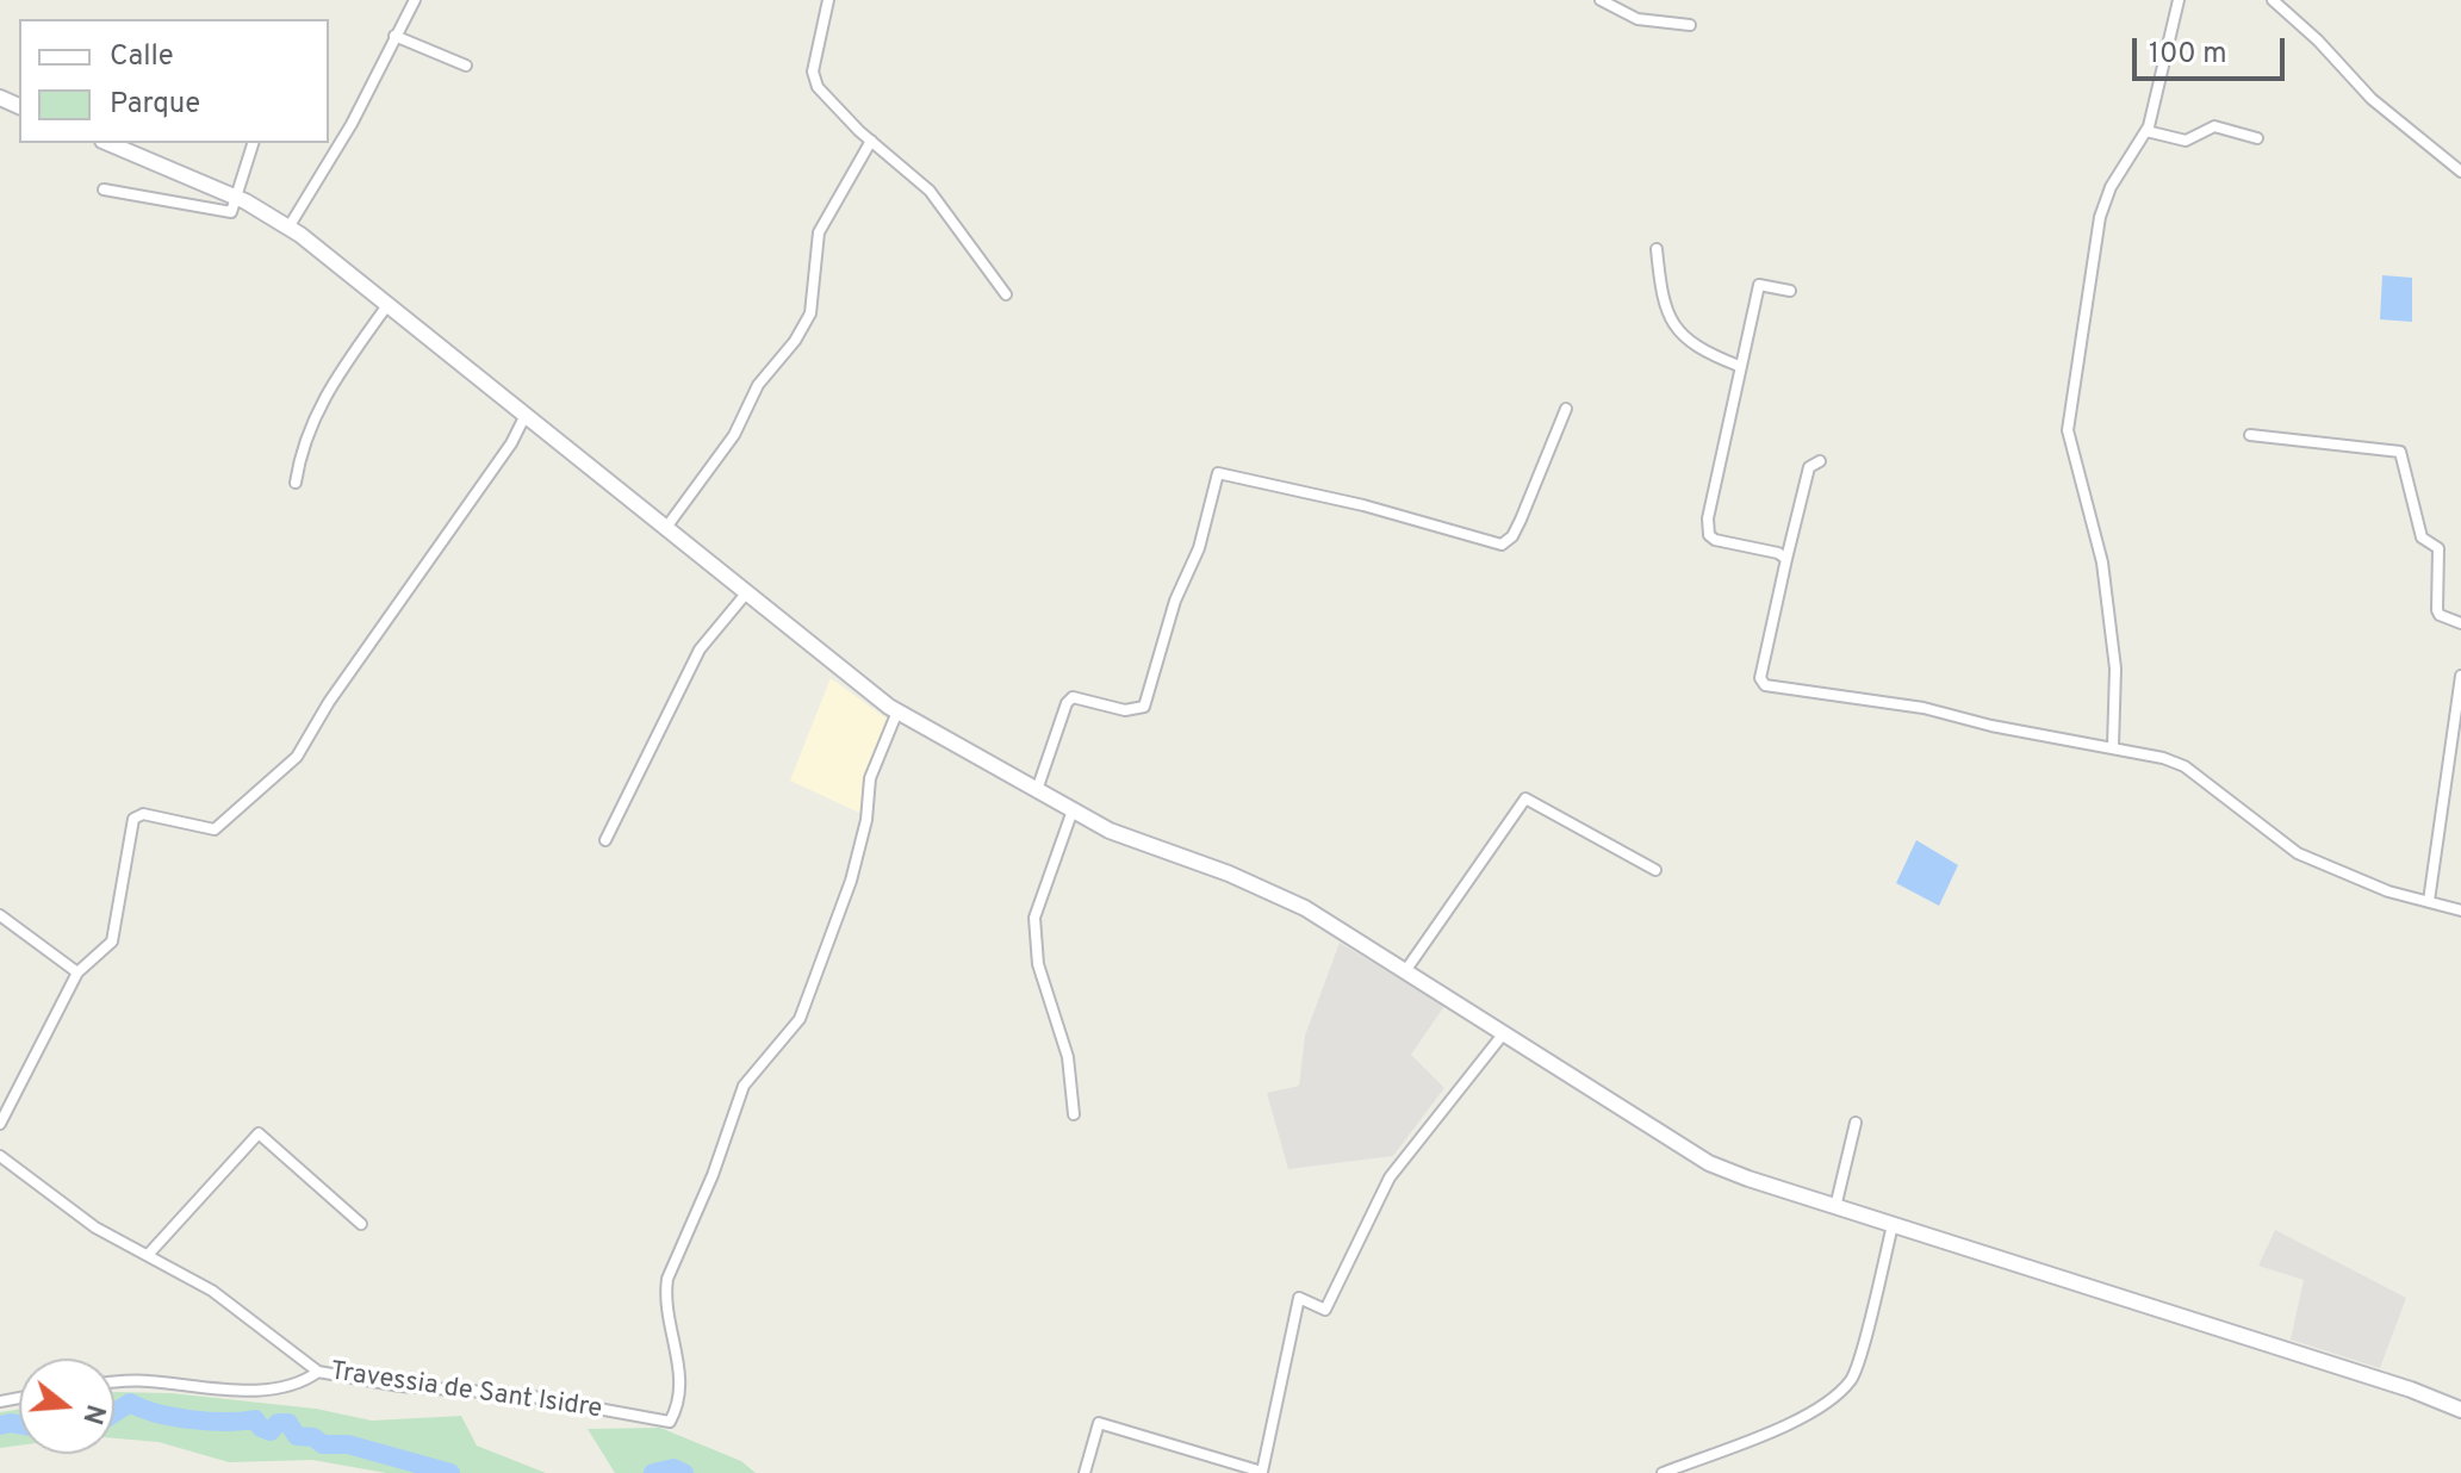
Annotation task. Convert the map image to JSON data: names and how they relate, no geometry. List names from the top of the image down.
{
  "streets": {
    "street": ["Travessia de Sant Isidre"]
  },
  "legend": ["Calle", "Parque"],
  "scale_bar": "100 m",
  "north": "right"
}
